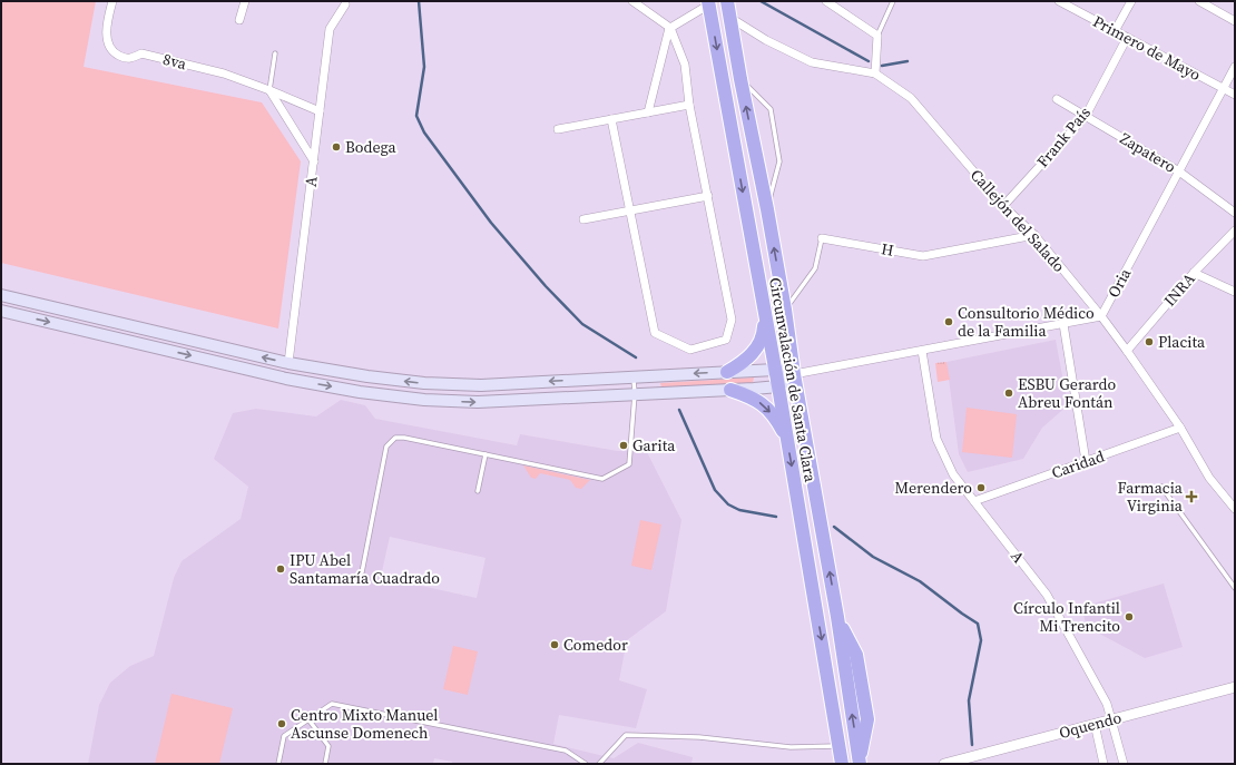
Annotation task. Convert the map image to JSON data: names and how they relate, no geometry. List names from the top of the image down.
{
  "streets": {
    "highway": ["Circunvalación de Santa Clara"],
    "street": [
      "Primero de Mayo",
      "8va",
      "Frank País",
      "Zapatero",
      "A",
      "Callejón del Salado",
      "H",
      "Oria",
      "INRA",
      "Caridad",
      "Oquendo"
    ]
  },
  "crossings": [
    ["Primero de Mayo", "Frank País"],
    ["Primero de Mayo", "Oria"],
    ["8va", "A"],
    ["Frank País", "Zapatero"],
    ["Frank País", "Callejón del Salado"],
    ["Zapatero", "Oria"],
    ["A", "Oria"],
    ["A", "Caridad"],
    ["A", "Oquendo"],
    ["Callejón del Salado", "H"],
    ["Callejón del Salado", "Oria"],
    ["Callejón del Salado", "INRA"],
    ["Callejón del Salado", "Circunvalación de Santa Clara"],
    ["Callejón del Salado", "Caridad"],
    ["H", "Circunvalación de Santa Clara"],
    ["Oria", "Circunvalación de Santa Clara"]
  ],
  "places": {
    "other": [
      "Bodega",
      "Consultorio Médico de la Familia",
      "Placita",
      "ESBU Gerardo Abreu Fontán",
      "Garita",
      "Merendero",
      "IPU Abel Santamaría Cuadrado",
      "Círculo Infantil Mi Trencito",
      "Comedor",
      "Centro Mixto Manuel Ascunse Domenech"
    ],
    "health": ["Farmacia Virginia"]
  }
}
